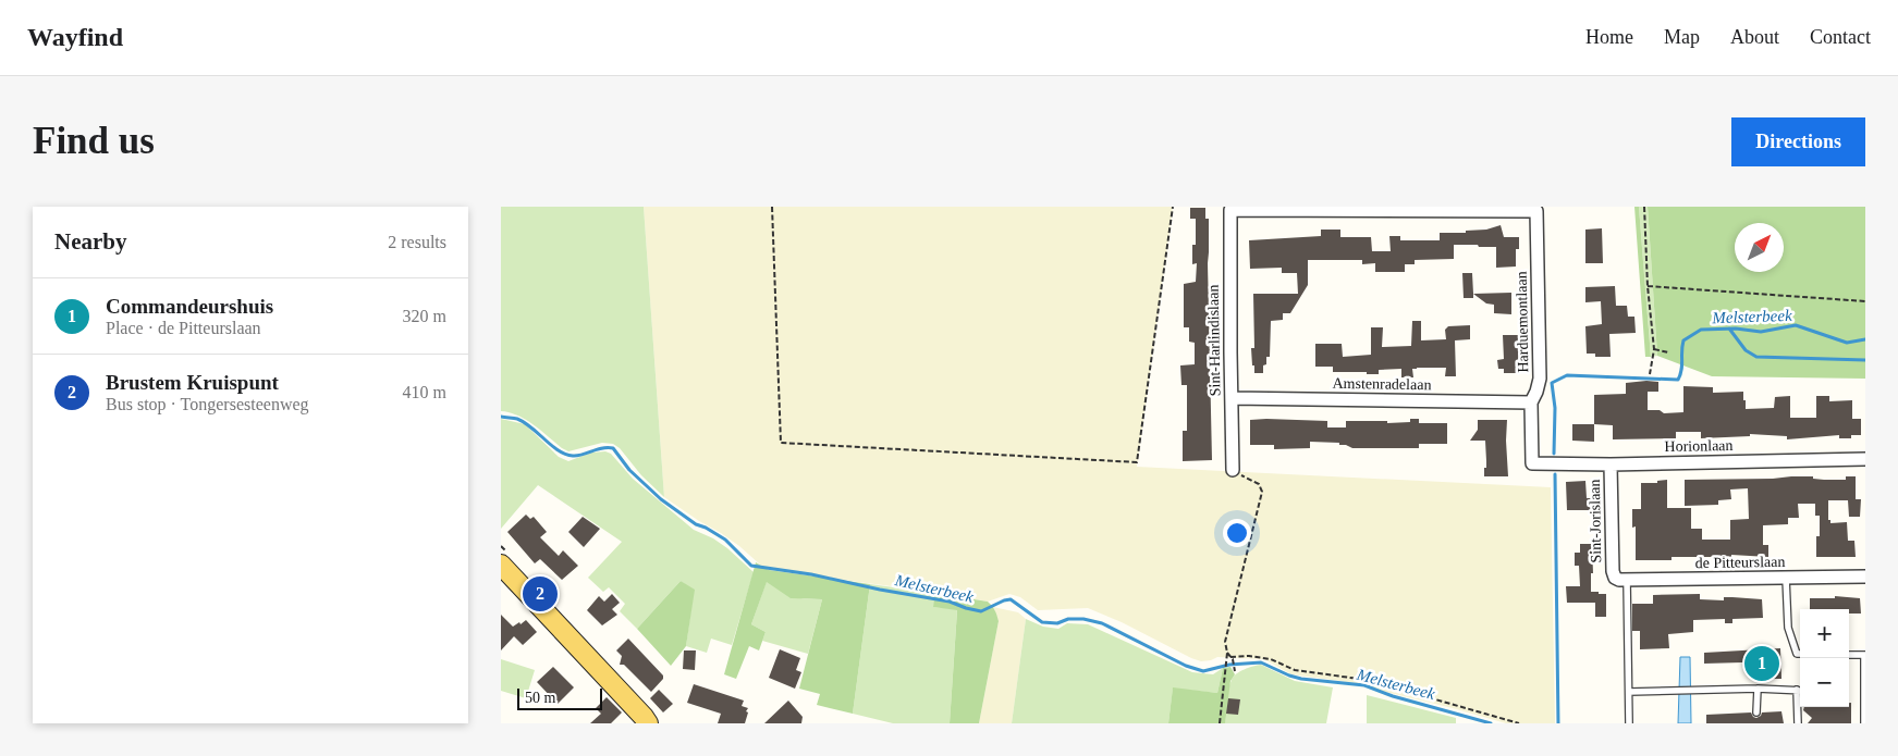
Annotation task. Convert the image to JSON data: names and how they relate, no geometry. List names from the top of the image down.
{
  "streets": {
    "street": [
      "Harduemontlaan",
      "Sint-Harlindislaan",
      "Amstenradelaan",
      "Horionlaan",
      "Sint-Jorislaan",
      "de Pitteurslaan"
    ]
  },
  "crossings": [
    ["Harduemontlaan", "Sint-Harlindislaan"],
    ["Harduemontlaan", "Amstenradelaan"],
    ["Harduemontlaan", "Horionlaan"],
    ["Sint-Harlindislaan", "Amstenradelaan"],
    ["Horionlaan", "Sint-Jorislaan"],
    ["Sint-Jorislaan", "de Pitteurslaan"]
  ],
  "water": ["Melsterbeek"],
  "scale_bar": "50 m",
  "north": "top right",
  "page": {
    "header": "Wayfind",
    "nav": [
      "Home",
      "Map",
      "About",
      "Contact"
    ],
    "buttons": "Directions",
    "title": "Find us",
    "heading": ["Nearby", "2 results"],
    "list": [
      {
        "mark": "1",
        "name": "Commandeurshuis",
        "note": "Place · de Pitteurslaan",
        "value": "320 m"
      },
      {
        "mark": "2",
        "name": "Brustem Kruispunt",
        "note": "Bus stop · Tongersesteenweg",
        "value": "410 m"
      }
    ],
    "pins": ["2", "1"],
    "map_buttons": ["+", "−"],
    "scale": "50 m"
  }
}
